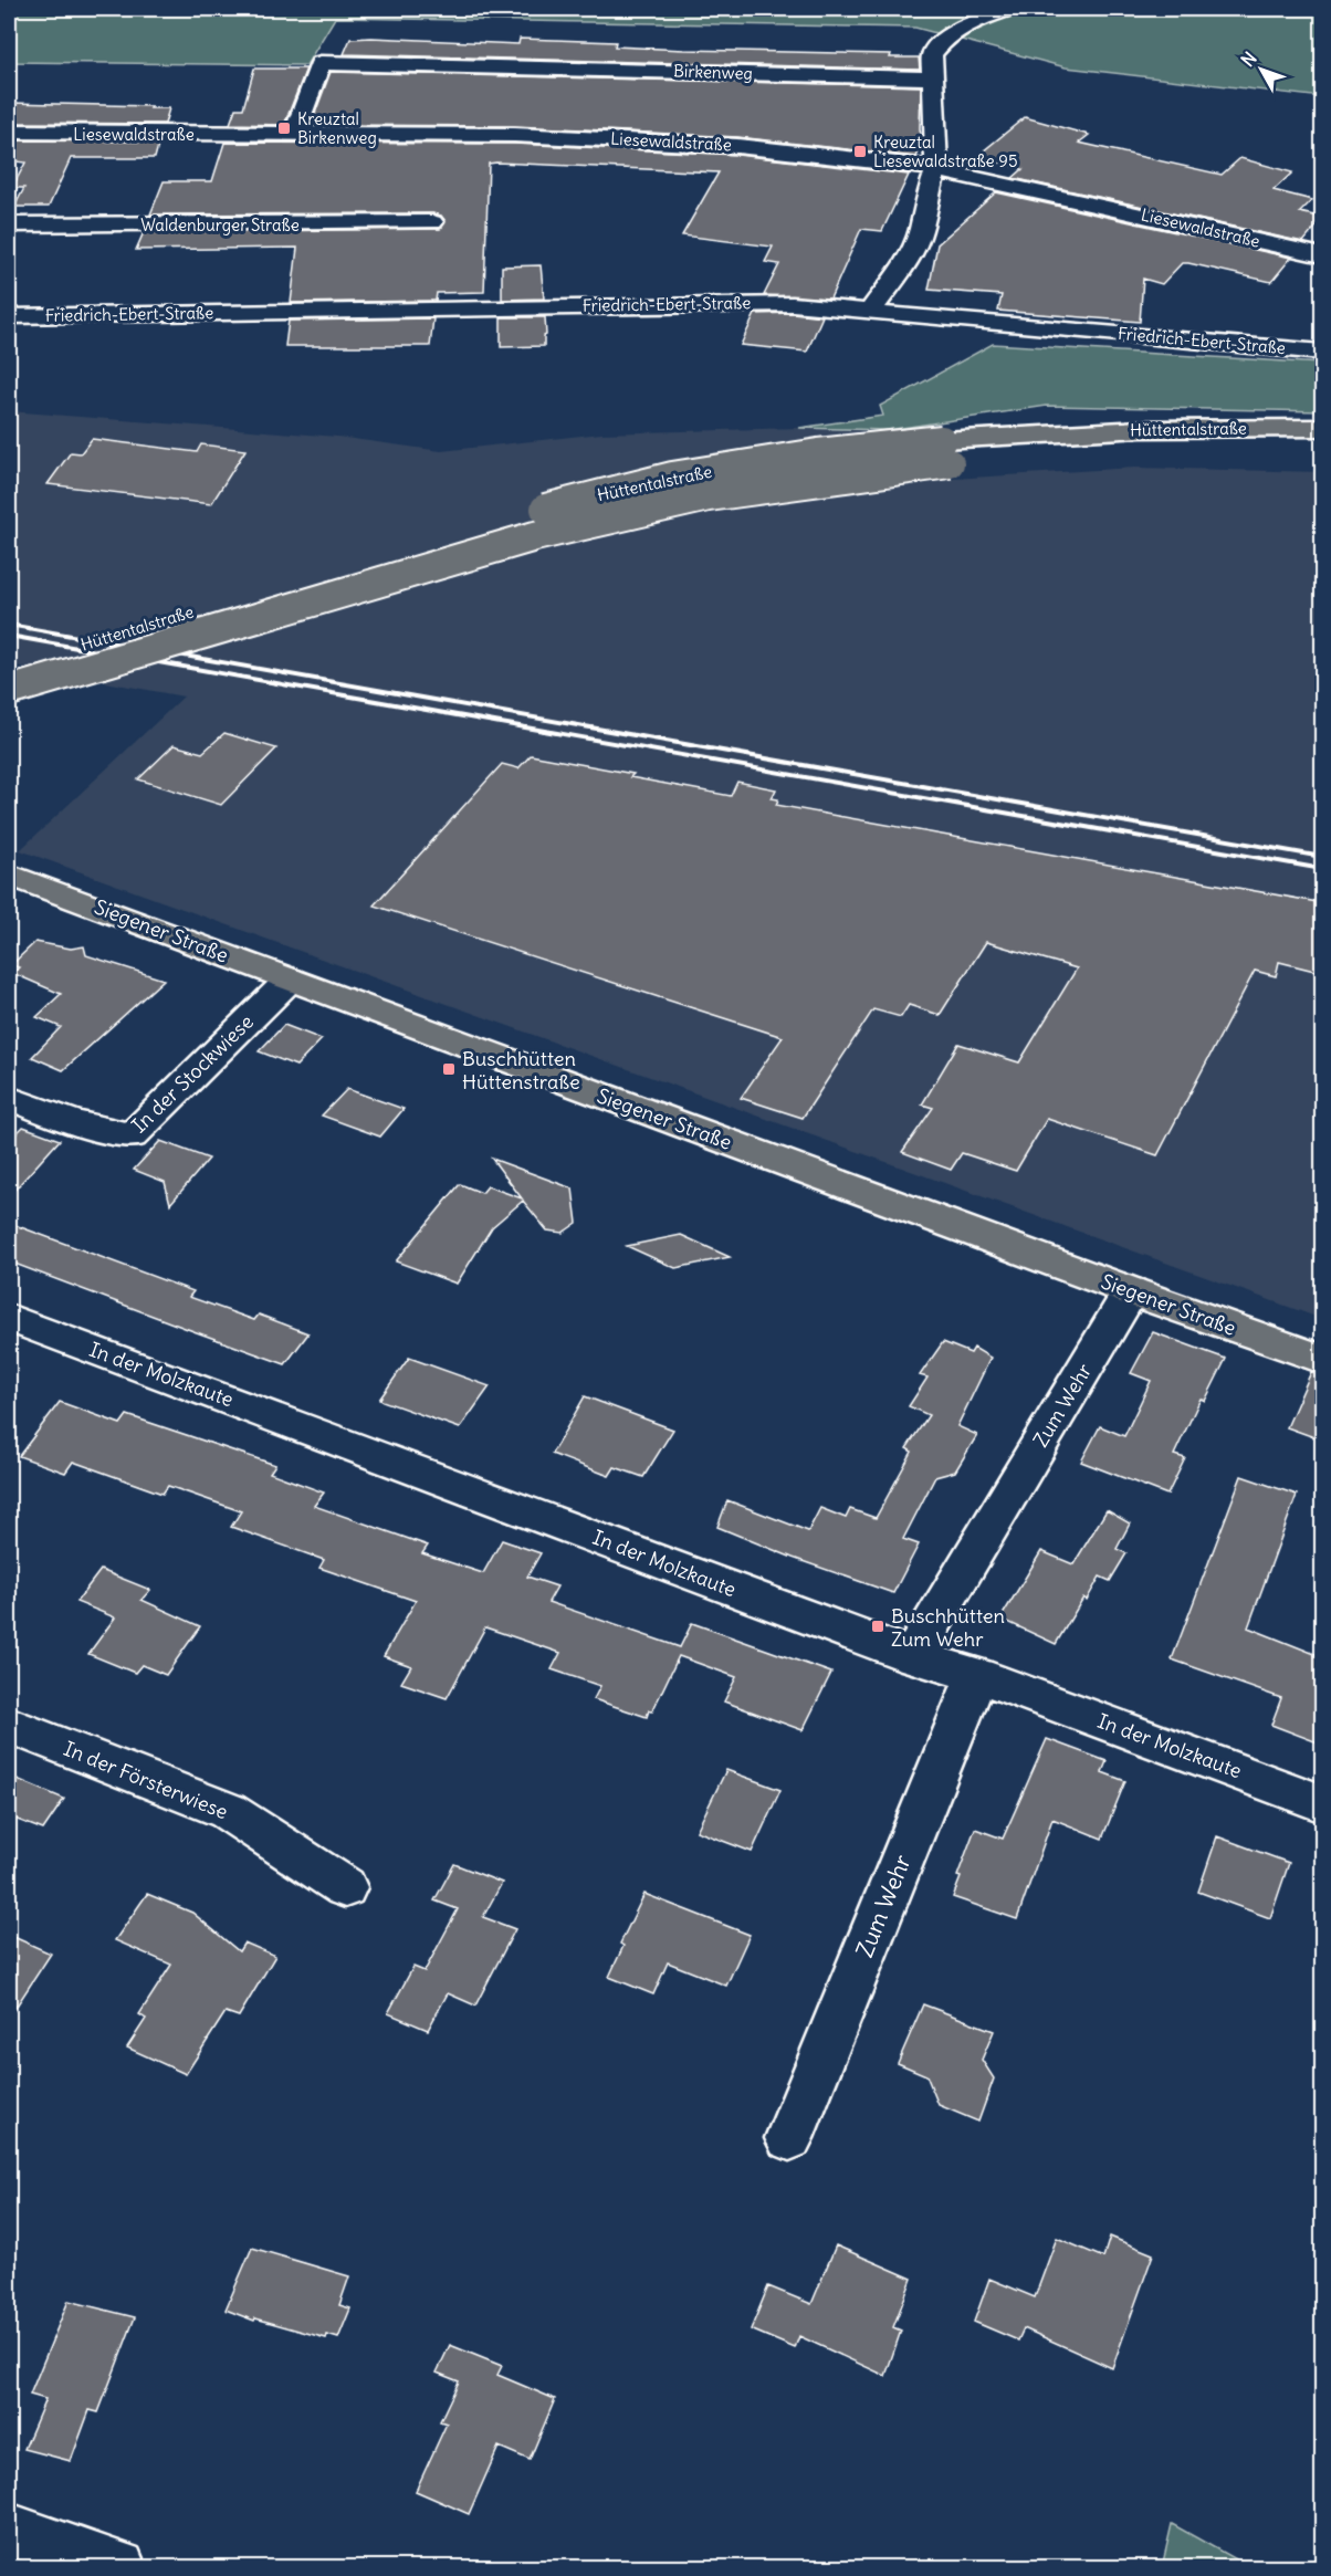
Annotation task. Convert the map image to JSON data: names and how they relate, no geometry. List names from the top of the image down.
{
  "streets": {
    "main road": ["Hüttentalstraße", "Siegener Straße"],
    "street": [
      "Birkenweg",
      "Liesewaldstraße",
      "Waldenburger Straße",
      "Friedrich-Ebert-Straße",
      "In der Stockwiese",
      "In der Molzkaute",
      "Zum Wehr",
      "In der Försterwiese"
    ]
  },
  "crossings": [
    ["Birkenweg", "Liesewaldstraße"],
    ["Siegener Straße", "In der Stockwiese"],
    ["Siegener Straße", "Zum Wehr"],
    ["In der Molzkaute", "Zum Wehr"]
  ],
  "places": {
    "transit": [
      "Kreuztal Birkenweg",
      "Kreuztal Liesewaldstraße 95",
      "Buschhütten Hüttenstraße",
      "Buschhütten Zum Wehr"
    ]
  },
  "north": "top left"
}
